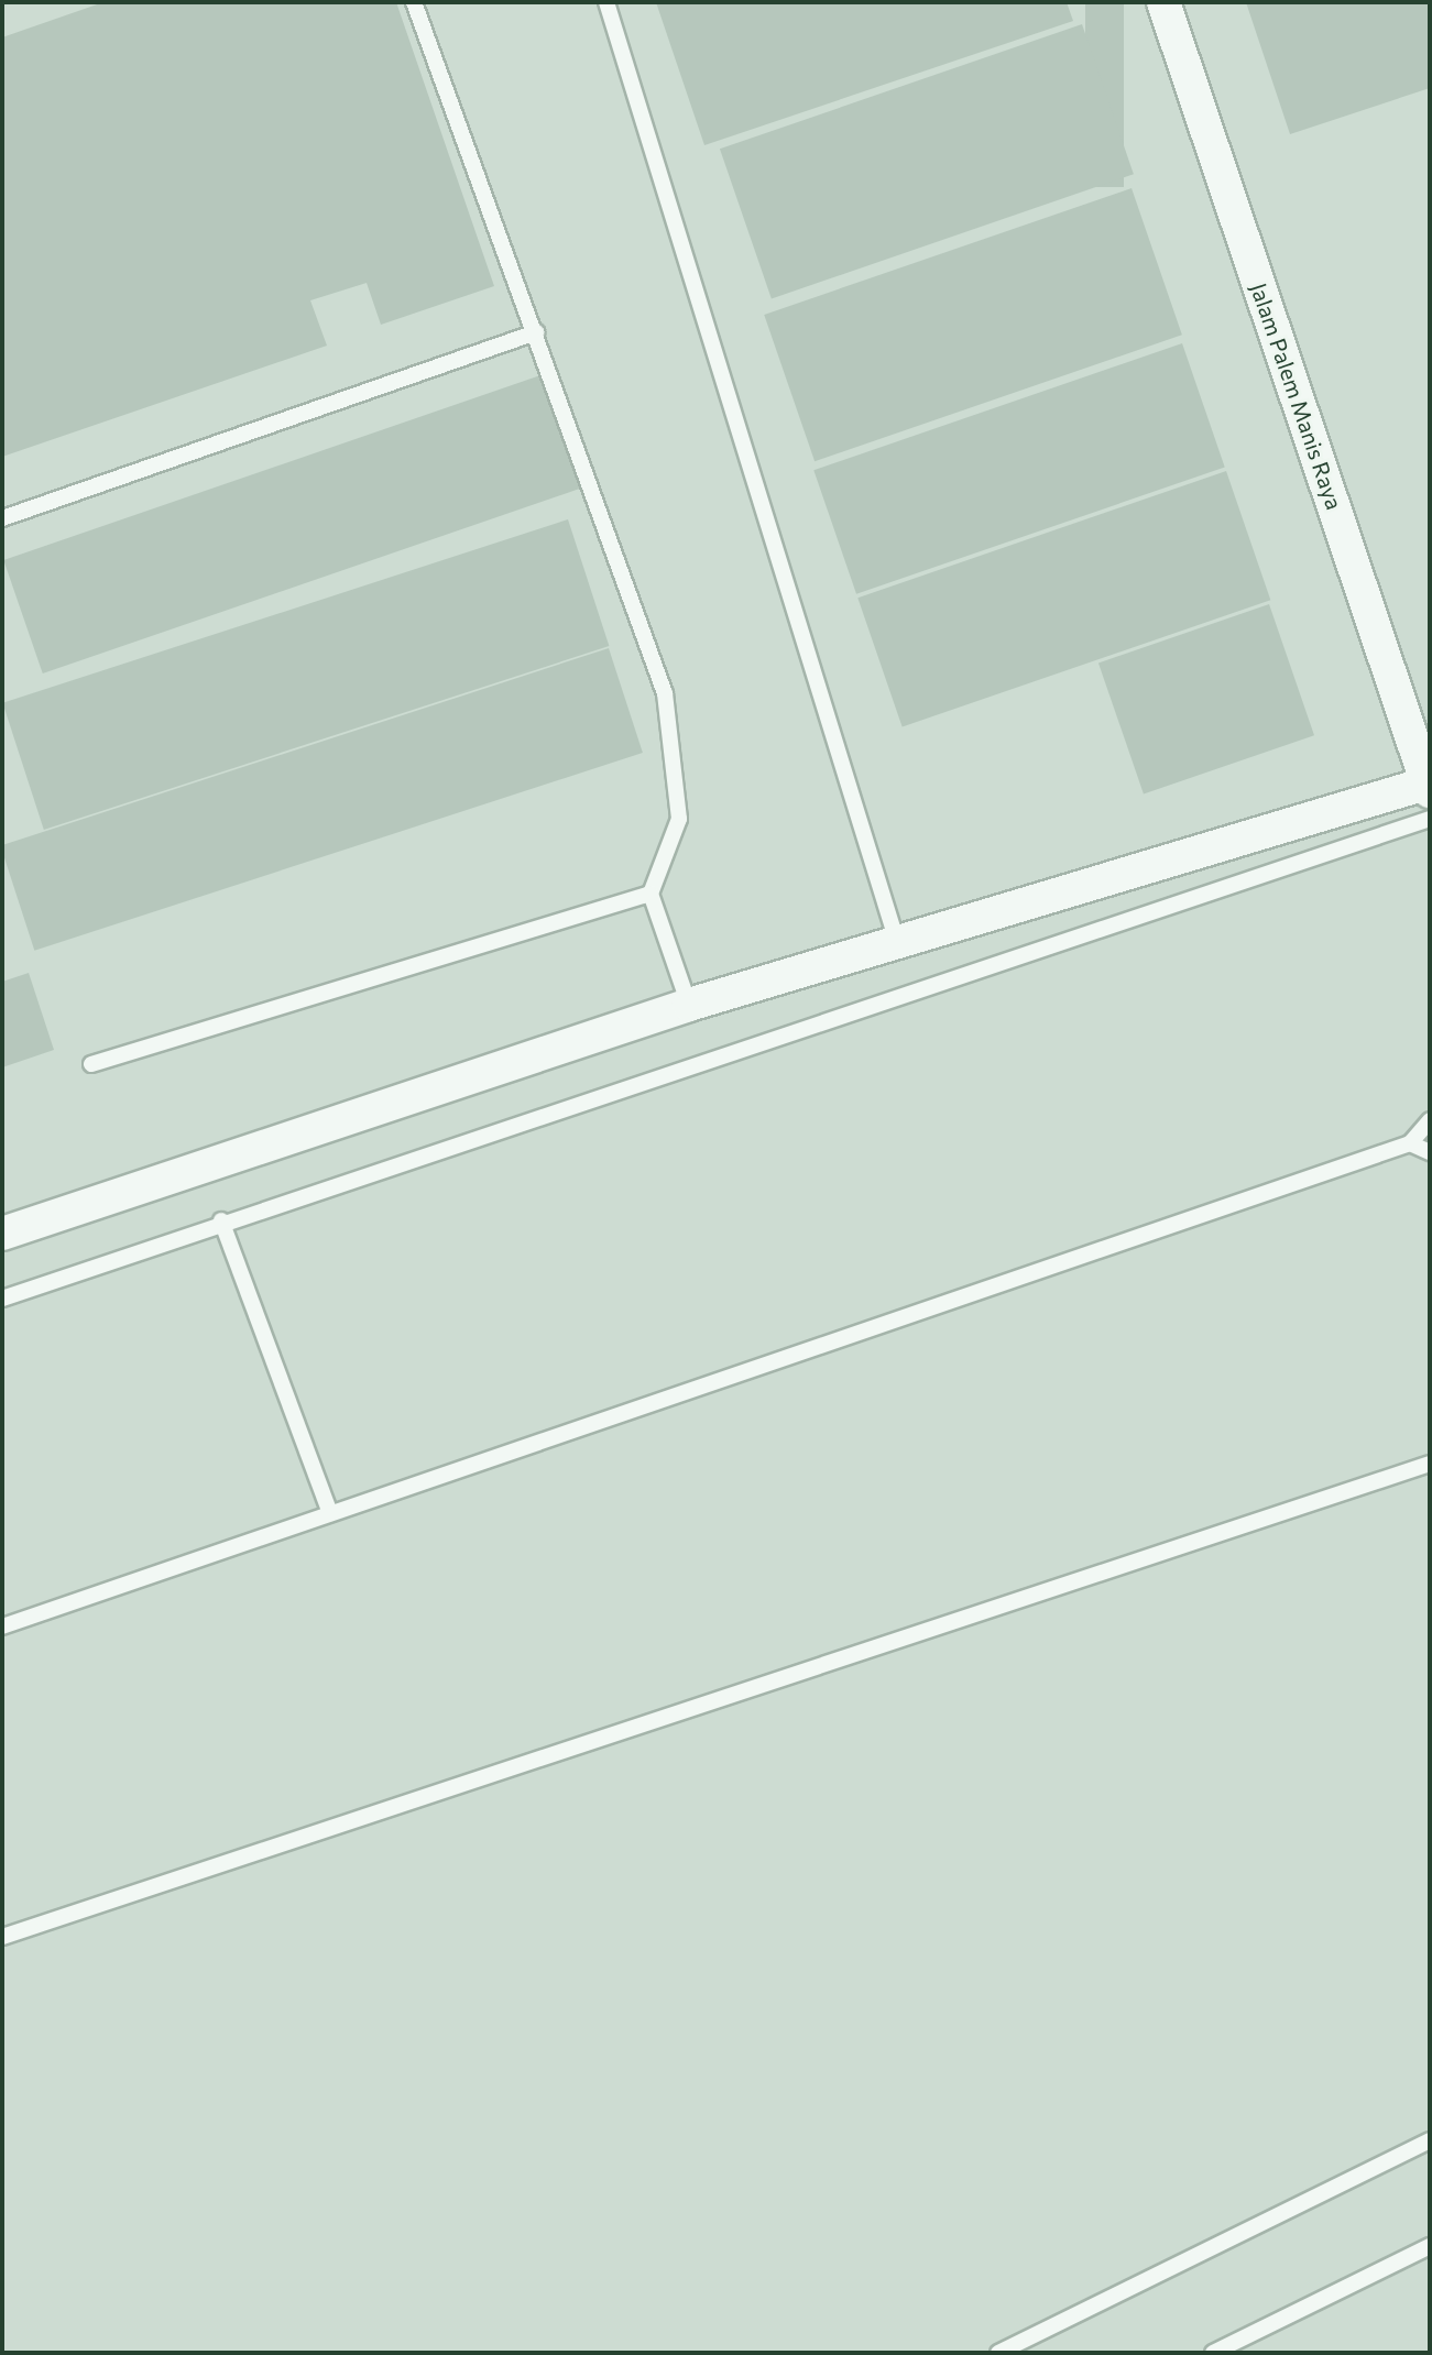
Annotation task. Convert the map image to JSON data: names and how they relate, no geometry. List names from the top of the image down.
{
  "streets": {
    "street": ["Jalam Palem Manis Raya"]
  }
}
